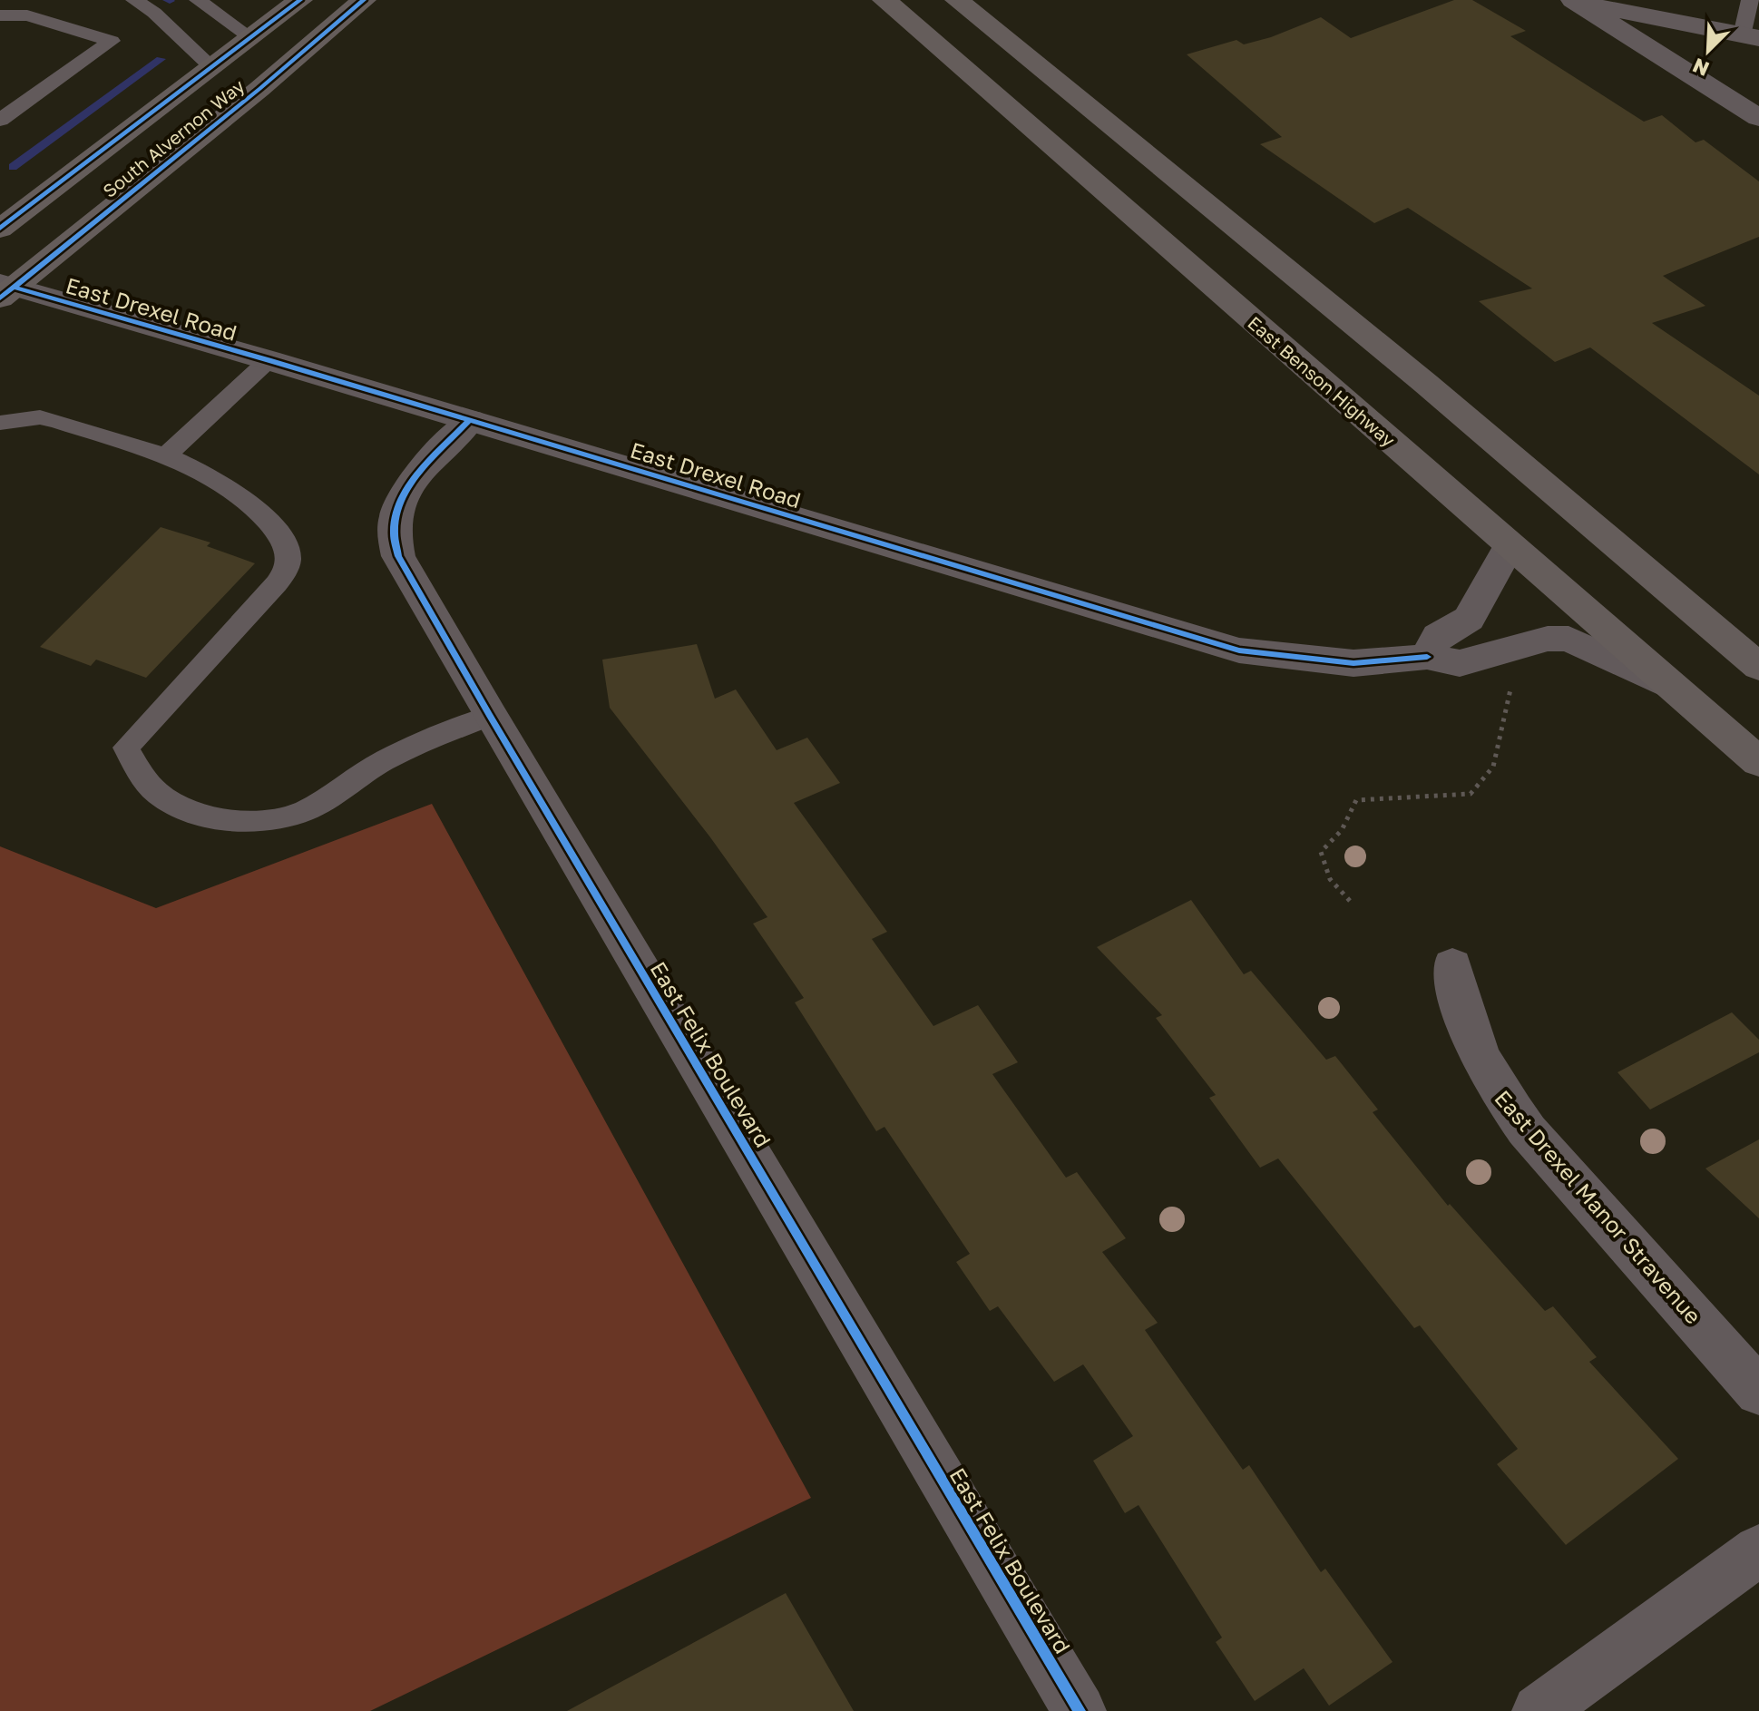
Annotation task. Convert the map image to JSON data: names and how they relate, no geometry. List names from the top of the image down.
{
  "streets": {
    "main road": ["South Alvernon Way", "East Benson Highway"],
    "street": ["East Drexel Road", "East Felix Boulevard", "East Drexel Manor Stravenue"]
  },
  "crossings": [
    ["South Alvernon Way", "East Drexel Road"],
    ["East Drexel Road", "East Benson Highway"],
    ["East Drexel Road", "East Felix Boulevard"]
  ],
  "north": "bottom left"
}
